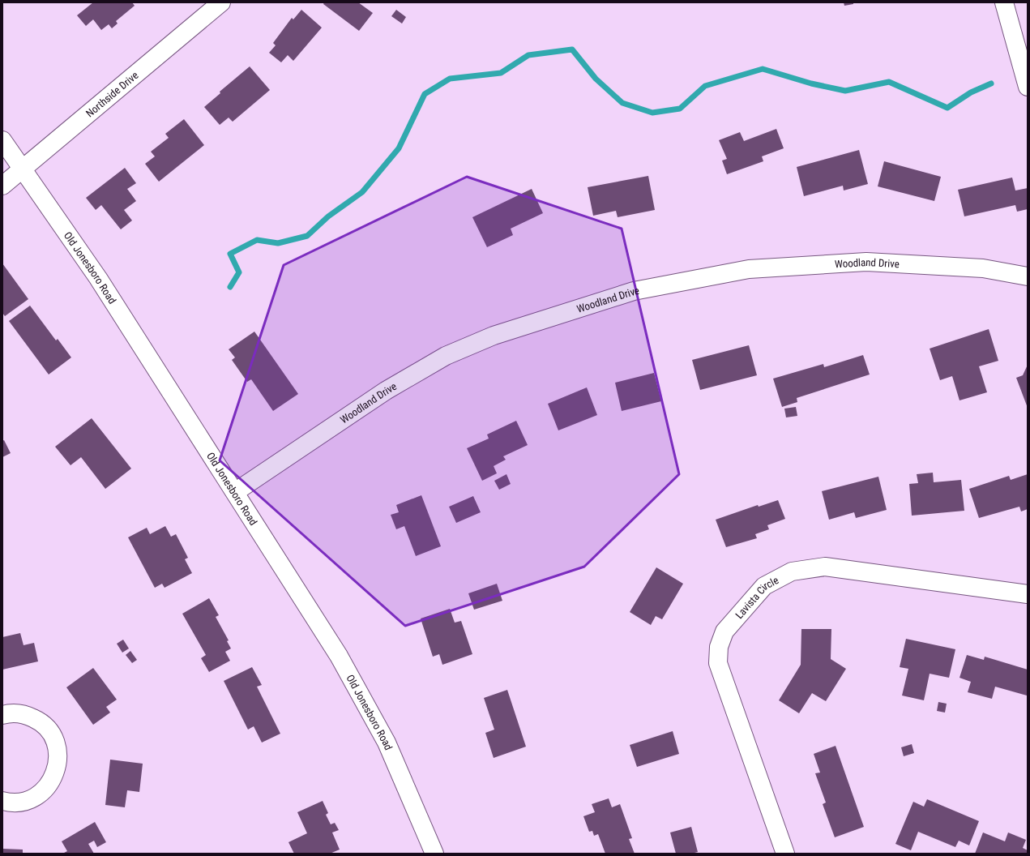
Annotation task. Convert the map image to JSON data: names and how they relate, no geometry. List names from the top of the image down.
{
  "streets": {
    "street": [
      "Northside Drive",
      "Woodland Drive",
      "Old Jonesboro Road",
      "Lavista Circle"
    ]
  },
  "crossings": [
    ["Northside Drive", "Old Jonesboro Road"],
    ["Woodland Drive", "Old Jonesboro Road"]
  ]
}
